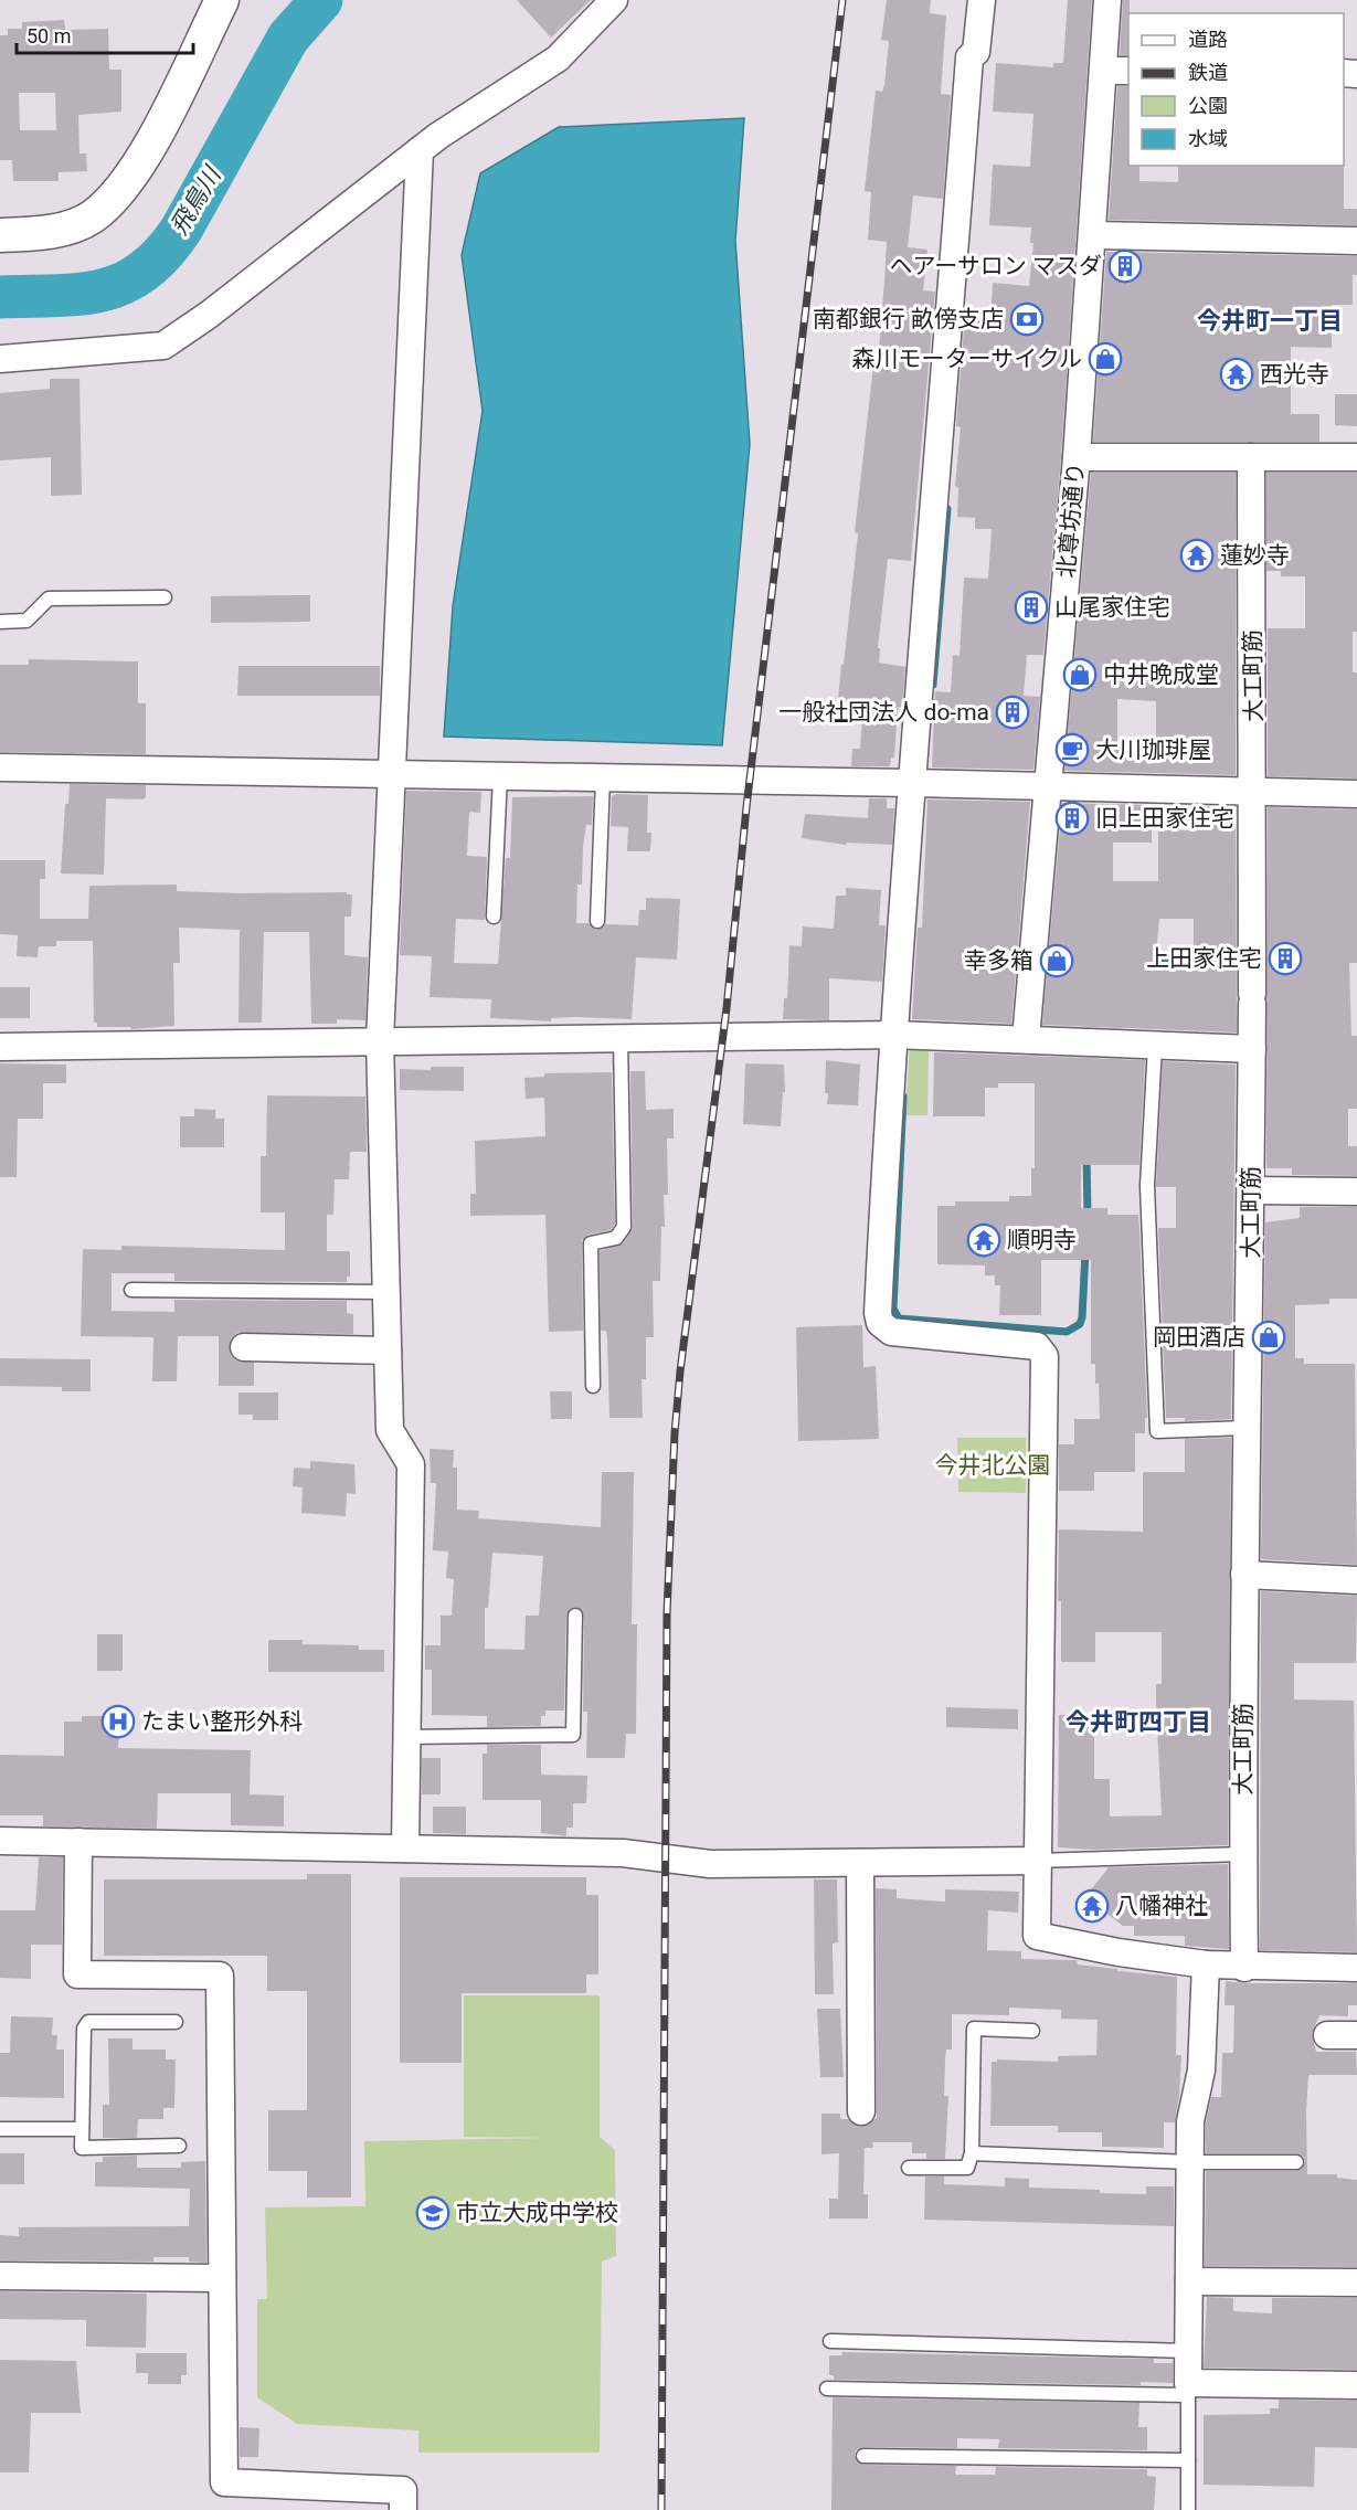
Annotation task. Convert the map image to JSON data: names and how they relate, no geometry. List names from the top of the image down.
{
  "streets": {
    "street": ["北尊坊通り", "大工町筋"]
  },
  "districts": ["今井町一丁目", "今井町四丁目"],
  "water": ["飛鳥川"],
  "parks": ["今井北公園"],
  "places": {
    "building": [
      "ヘアーサロン マスダ",
      "山尾家住宅",
      "一般社団法人 do-ma",
      "旧上田家住宅",
      "上田家住宅"
    ],
    "bank": ["南都銀行 畝傍支店"],
    "shop": [
      "森川モーターサイクル",
      "中井晩成堂",
      "幸多箱",
      "岡田酒店"
    ],
    "temple": [
      "西光寺",
      "蓮妙寺",
      "順明寺",
      "八幡神社"
    ],
    "cafe": ["大川珈琲屋"],
    "hospital": ["たまい整形外科"],
    "school or university": ["市立大成中学校"]
  },
  "legend": [
    "道路",
    "鉄道",
    "公園",
    "水域"
  ],
  "scale_bar": "50 m"
}
